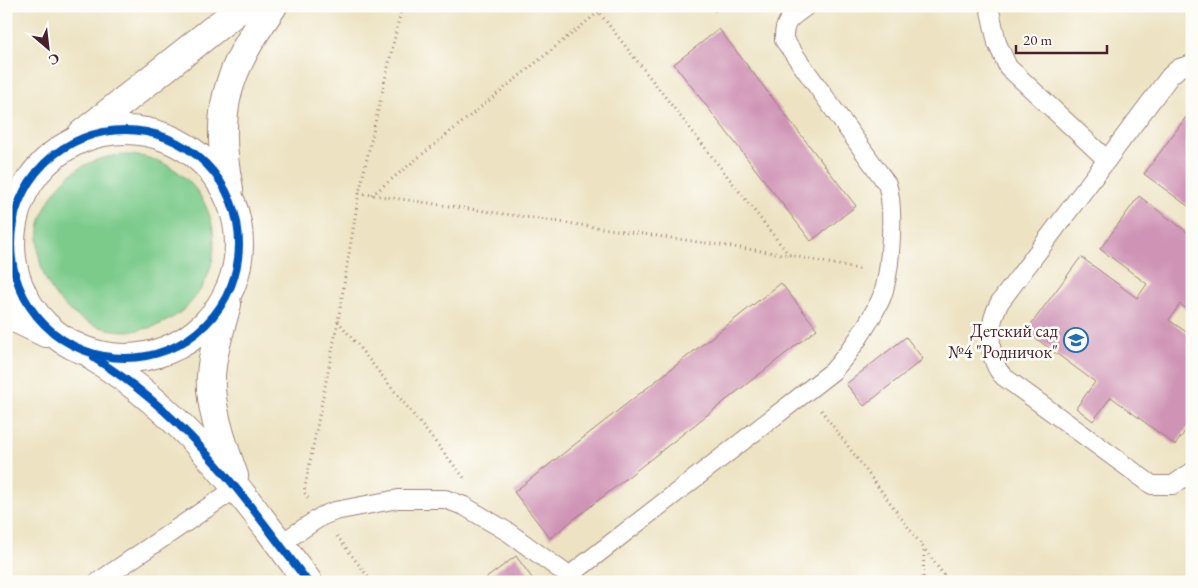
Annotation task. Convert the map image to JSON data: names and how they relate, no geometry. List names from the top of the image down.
{
  "places": {
    "school or university": ["Детский сад №4 \"Родничок\""]
  },
  "scale_bar": "20 m",
  "north": "bottom right"
}
